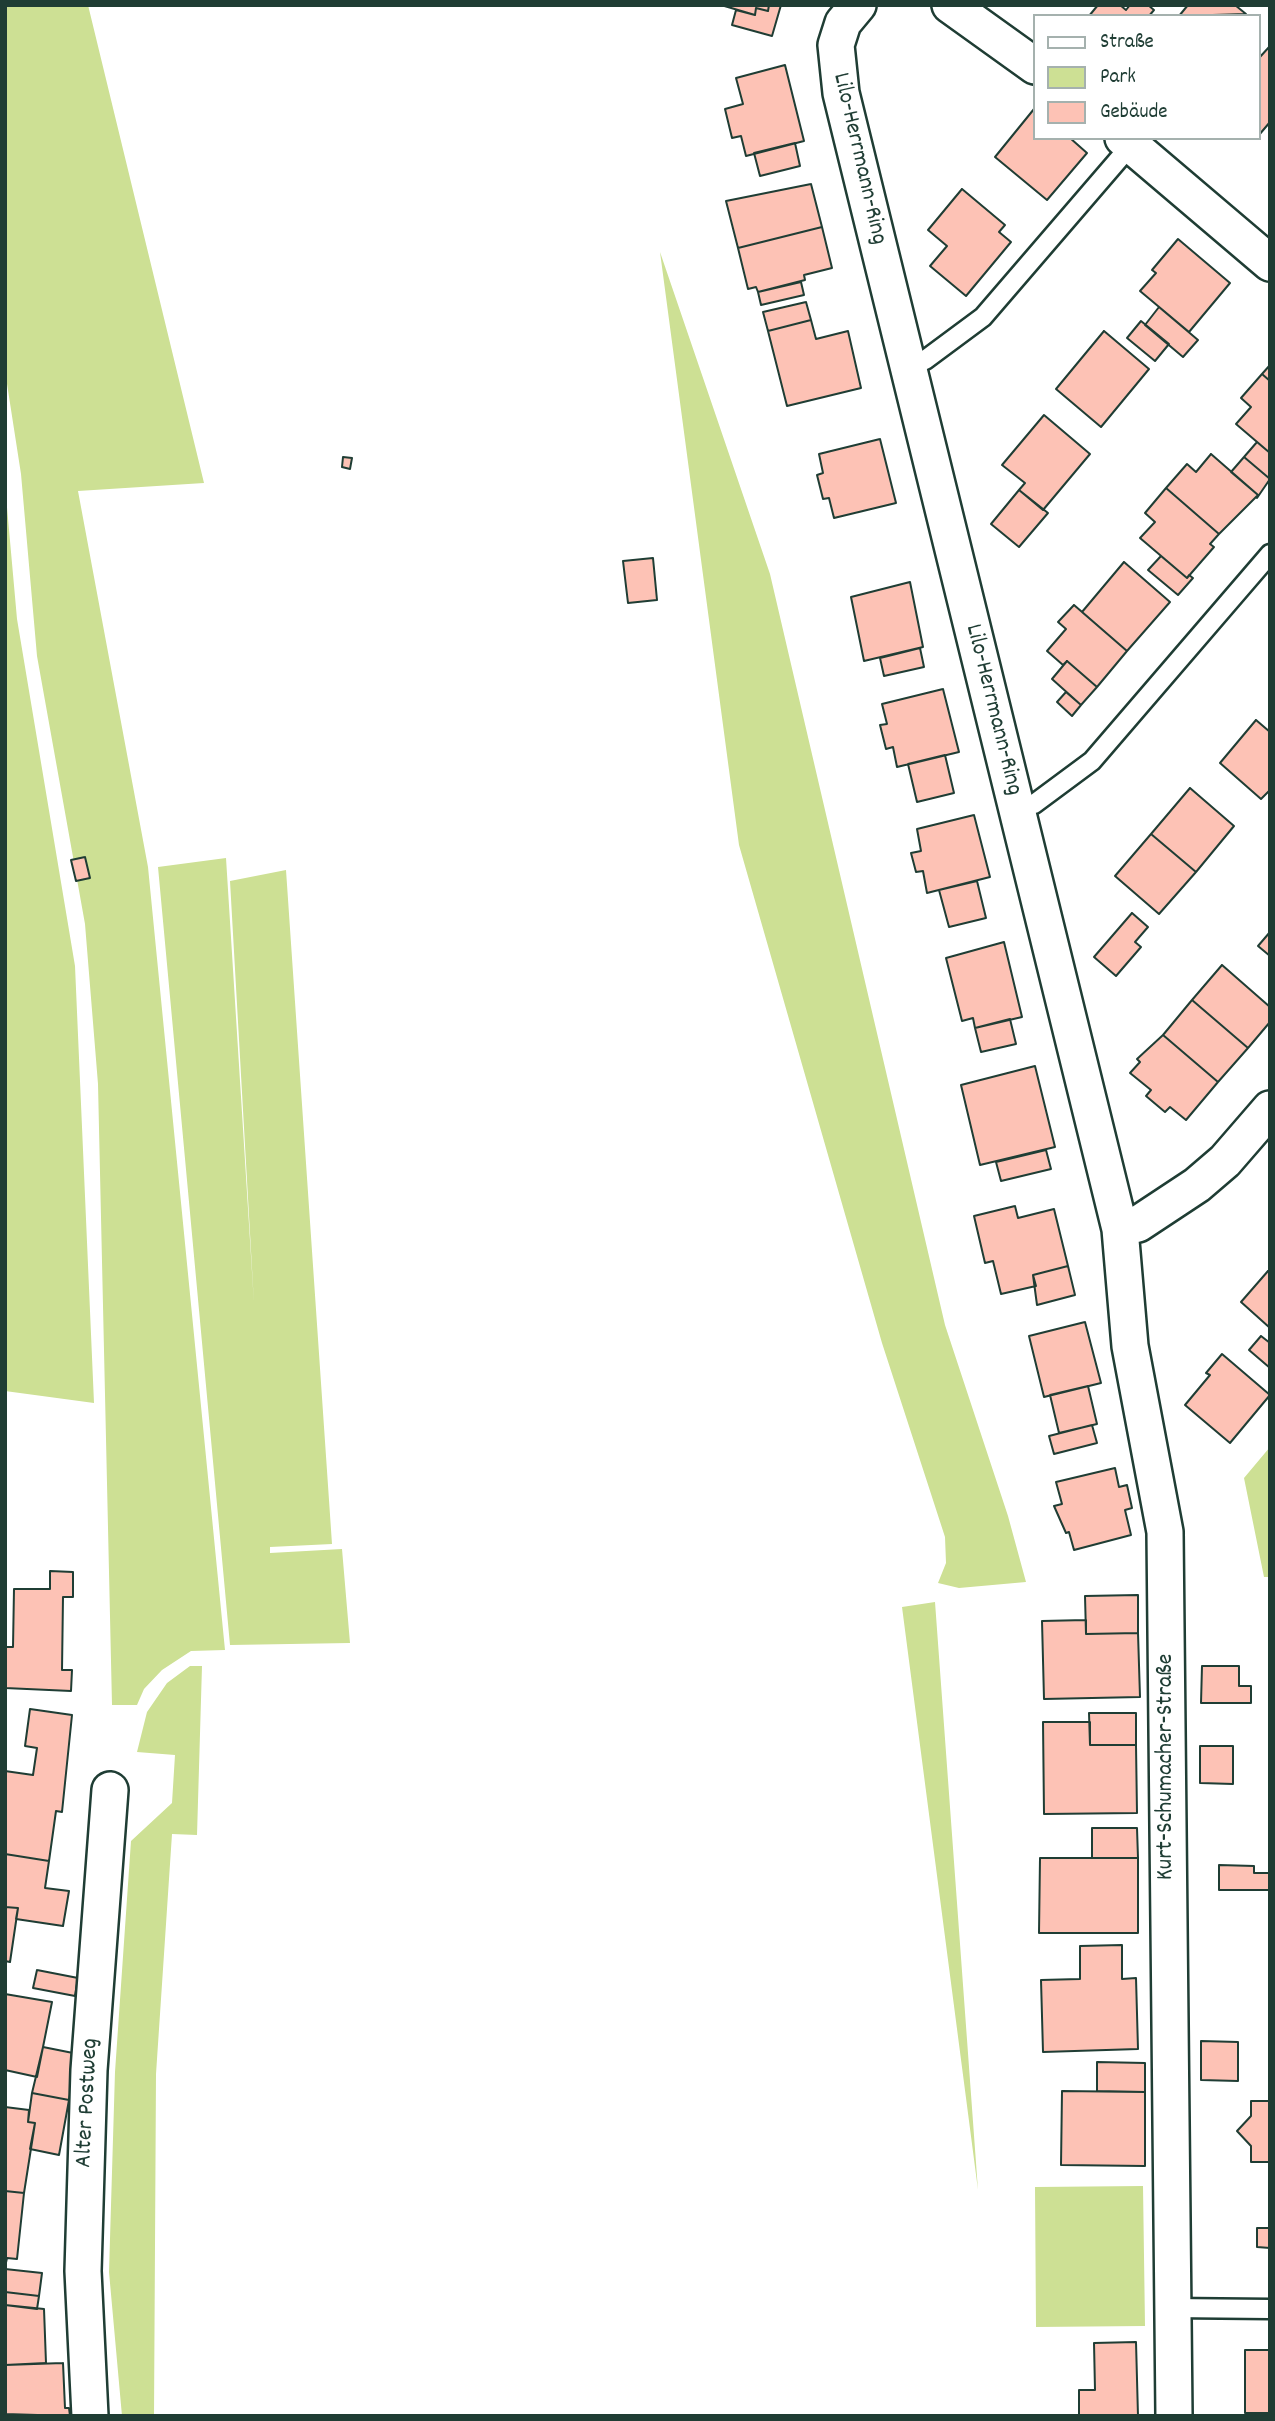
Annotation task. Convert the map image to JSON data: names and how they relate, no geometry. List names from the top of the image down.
{
  "streets": {
    "street": ["Lilo-Herrmann-Ring", "Kurt-Schumacher-Straße", "Alter Postweg"]
  },
  "crossings": [
    ["Lilo-Herrmann-Ring", "Kurt-Schumacher-Straße"]
  ],
  "legend": ["Straße", "Park", "Gebäude"]
}
